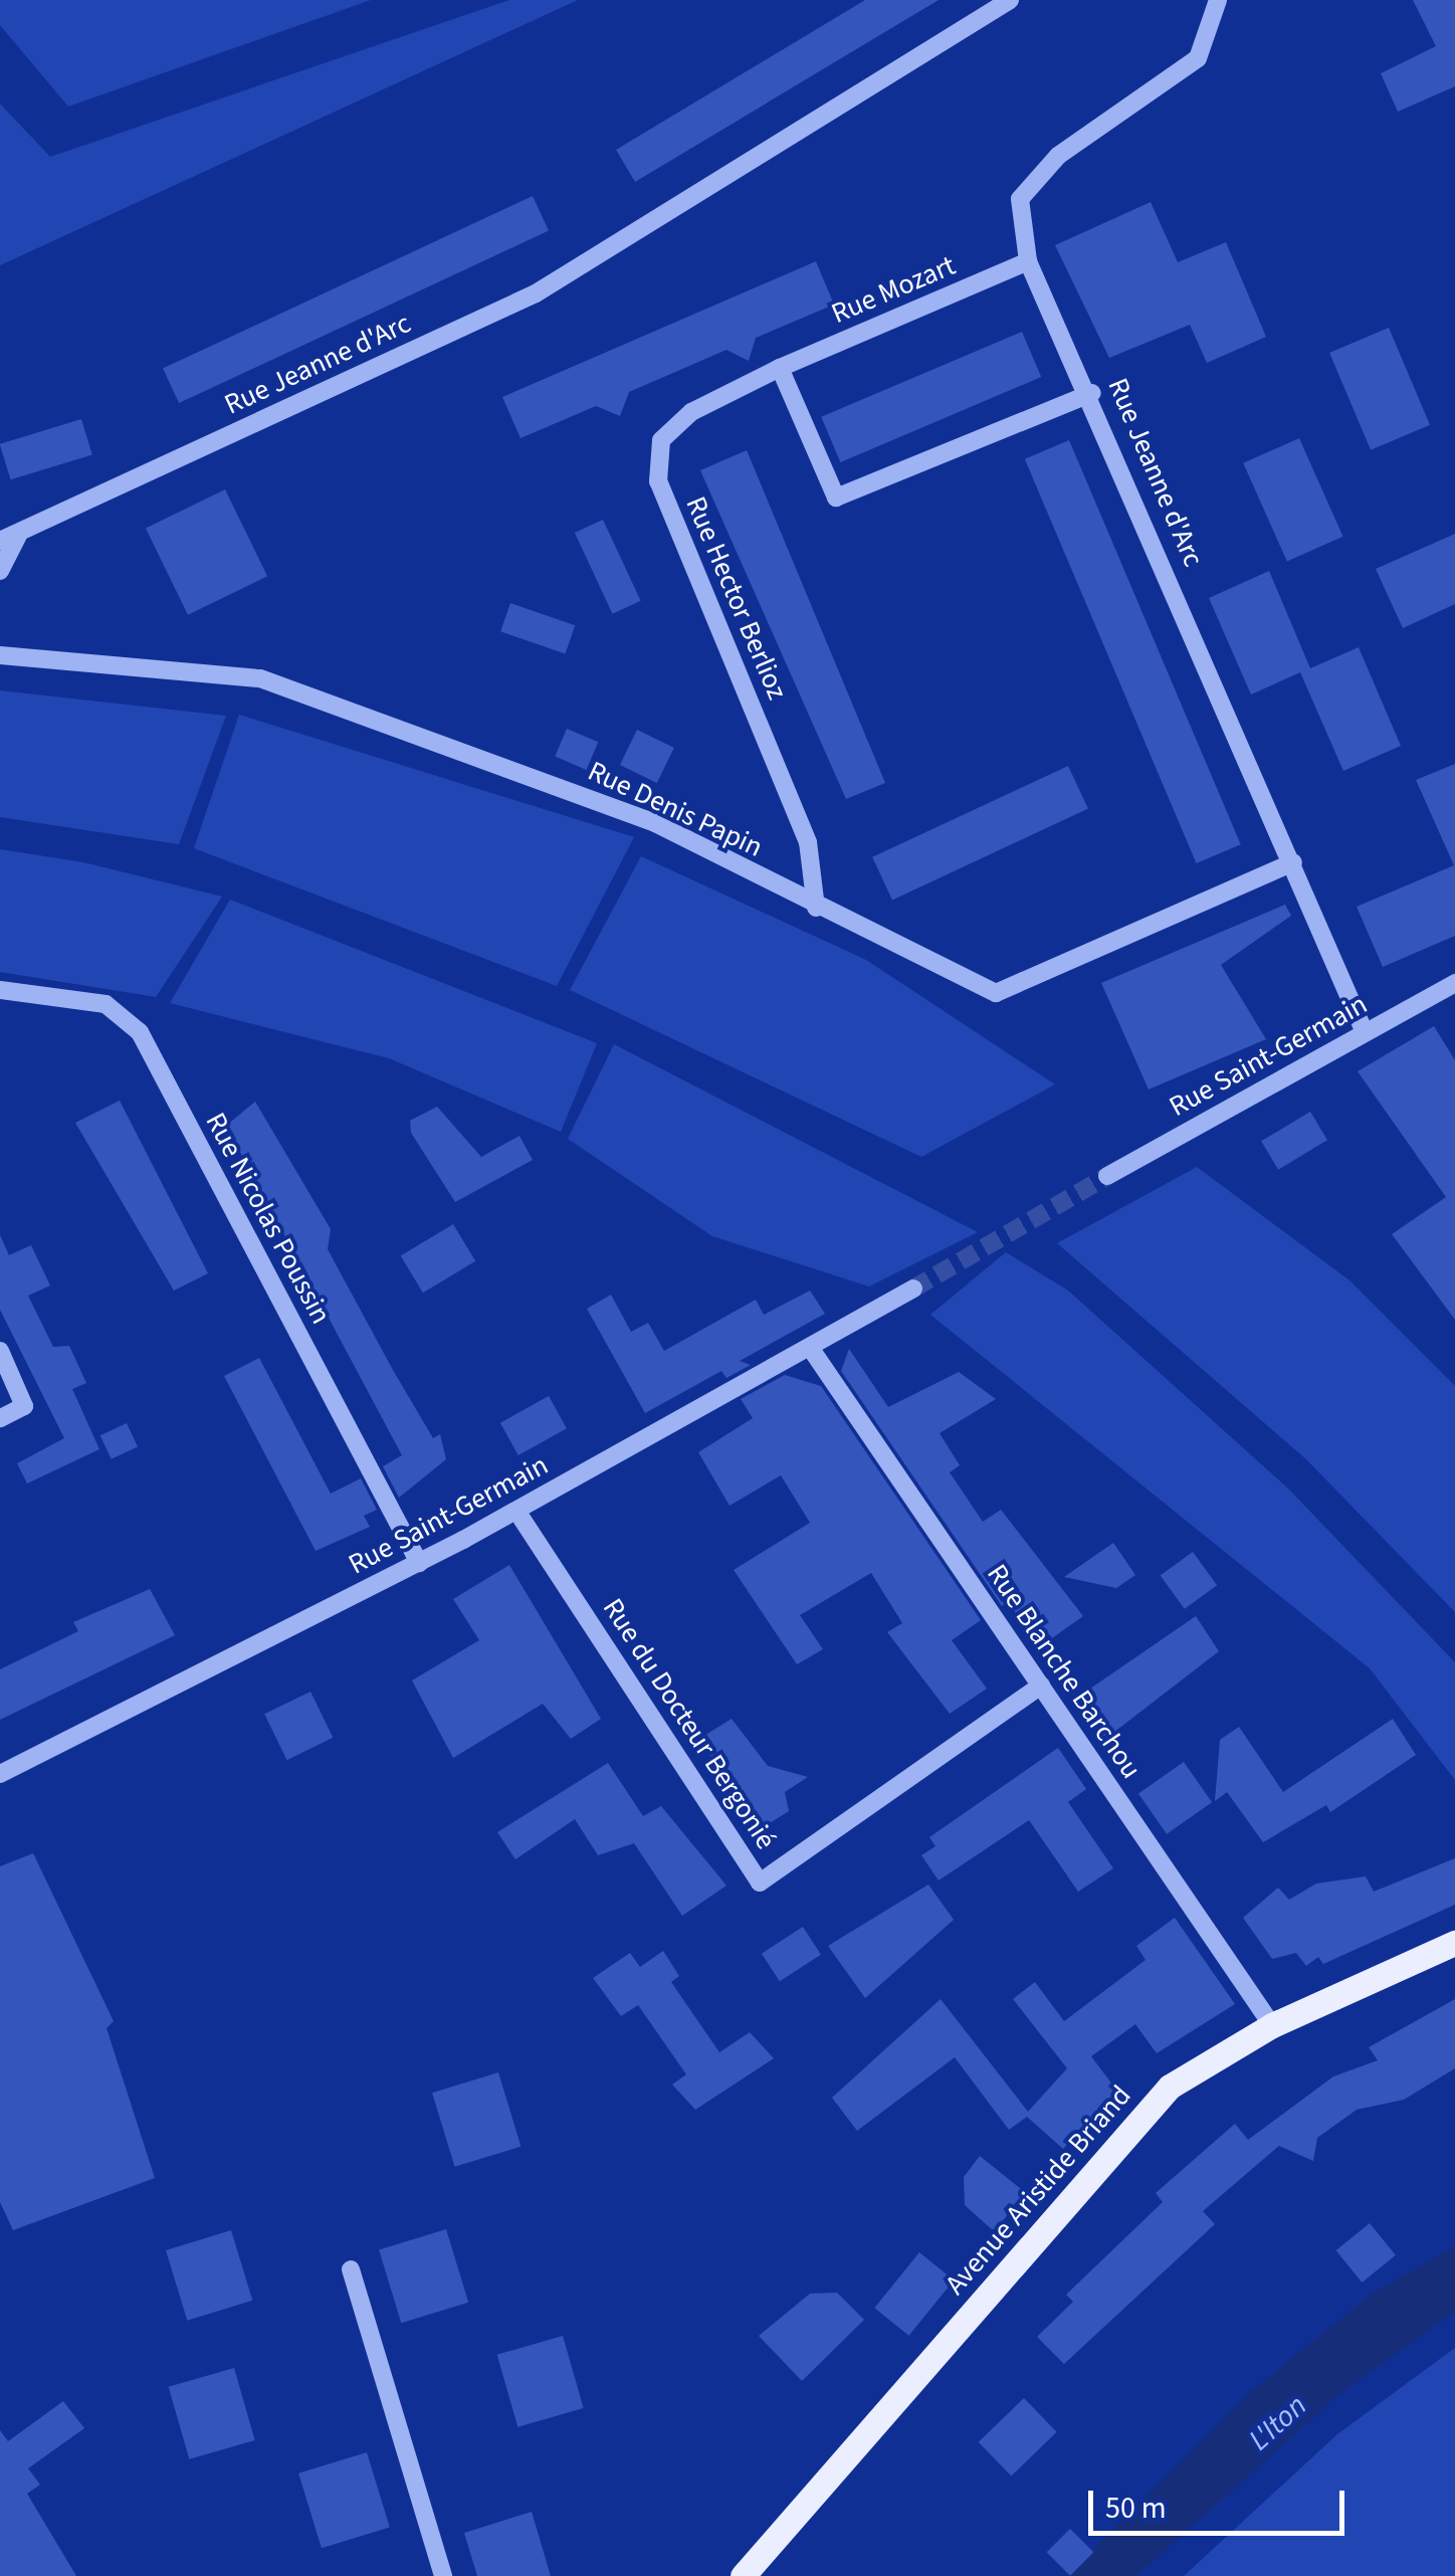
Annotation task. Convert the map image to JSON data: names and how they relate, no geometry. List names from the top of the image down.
{
  "streets": {
    "main road": ["Avenue Aristide Briand"],
    "street": [
      "Rue Mozart",
      "Rue Jeanne d'Arc",
      "Rue Hector Berlioz",
      "Rue Denis Papin",
      "Rue Saint-Germain",
      "Rue Nicolas Poussin",
      "Rue Blanche Barchou",
      "Rue du Docteur Bergonié"
    ]
  },
  "crossings": [
    ["Rue Mozart", "Rue Jeanne d'Arc"],
    ["Rue Mozart", "Rue Hector Berlioz"],
    ["Rue Jeanne d'Arc", "Rue Denis Papin"],
    ["Rue Jeanne d'Arc", "Rue Saint-Germain"],
    ["Rue Hector Berlioz", "Rue Denis Papin"],
    ["Rue Saint-Germain", "Rue Nicolas Poussin"],
    ["Rue Saint-Germain", "Rue Blanche Barchou"],
    ["Rue Saint-Germain", "Rue du Docteur Bergonié"],
    ["Rue Blanche Barchou", "Rue du Docteur Bergonié"],
    ["Rue Blanche Barchou", "Avenue Aristide Briand"]
  ],
  "water": ["L'Iton"],
  "scale_bar": "50 m"
}
